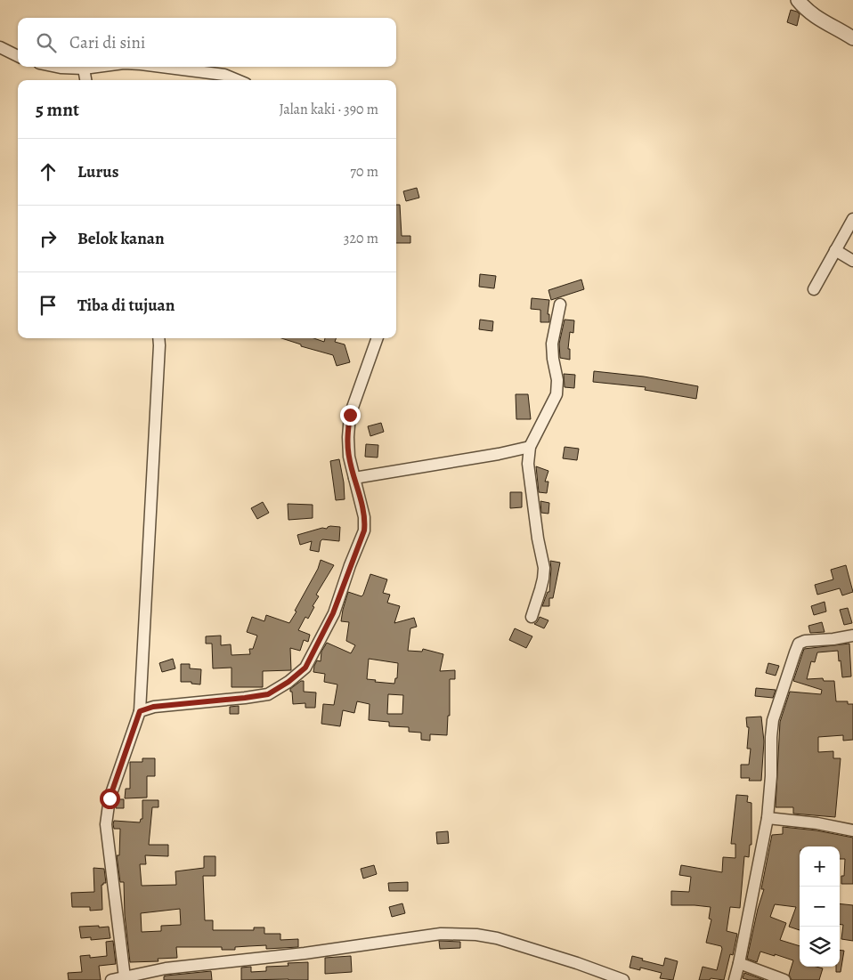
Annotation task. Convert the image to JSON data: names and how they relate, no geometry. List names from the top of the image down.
{
  "page": {
    "search": "Cari di sini",
    "heading": ["5 mnt", "Jalan kaki · 390 m"],
    "list": [
      ["Lurus", "70 m"],
      ["Belok kanan", "320 m"],
      "Tiba di tujuan"
    ],
    "map_buttons": ["+", "−"]
  }
}
